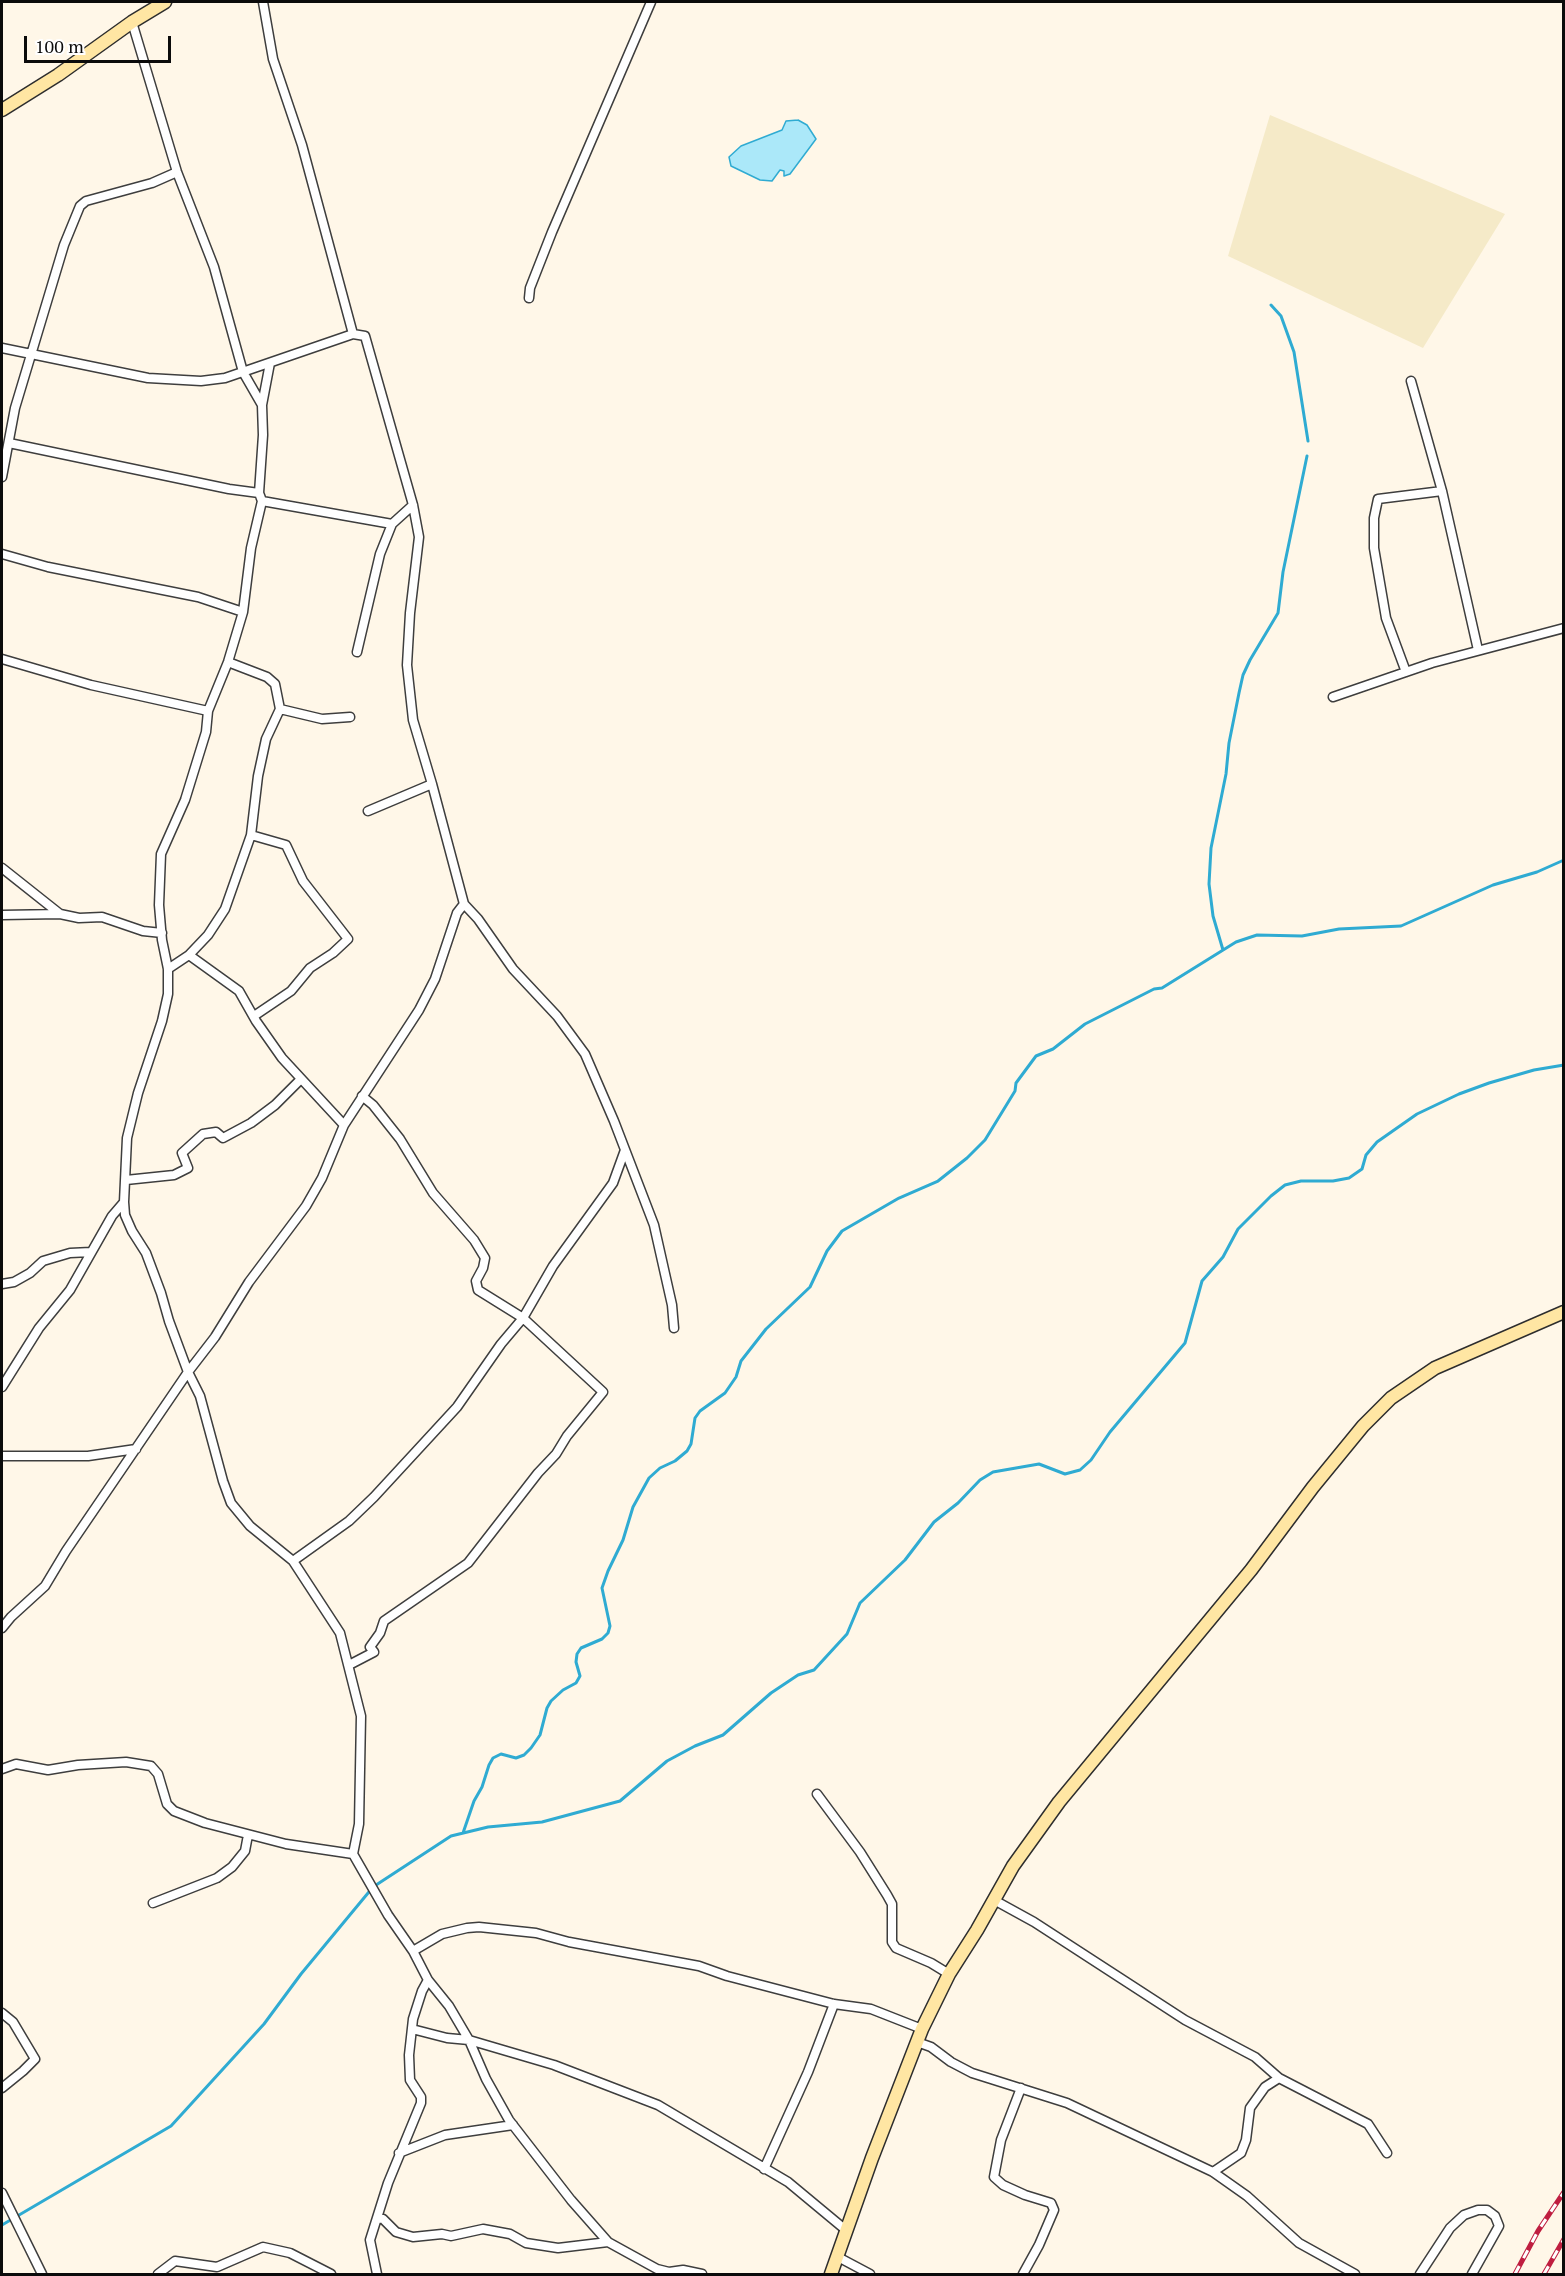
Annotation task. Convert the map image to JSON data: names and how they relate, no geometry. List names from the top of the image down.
{
  "scale_bar": "100 m"
}
